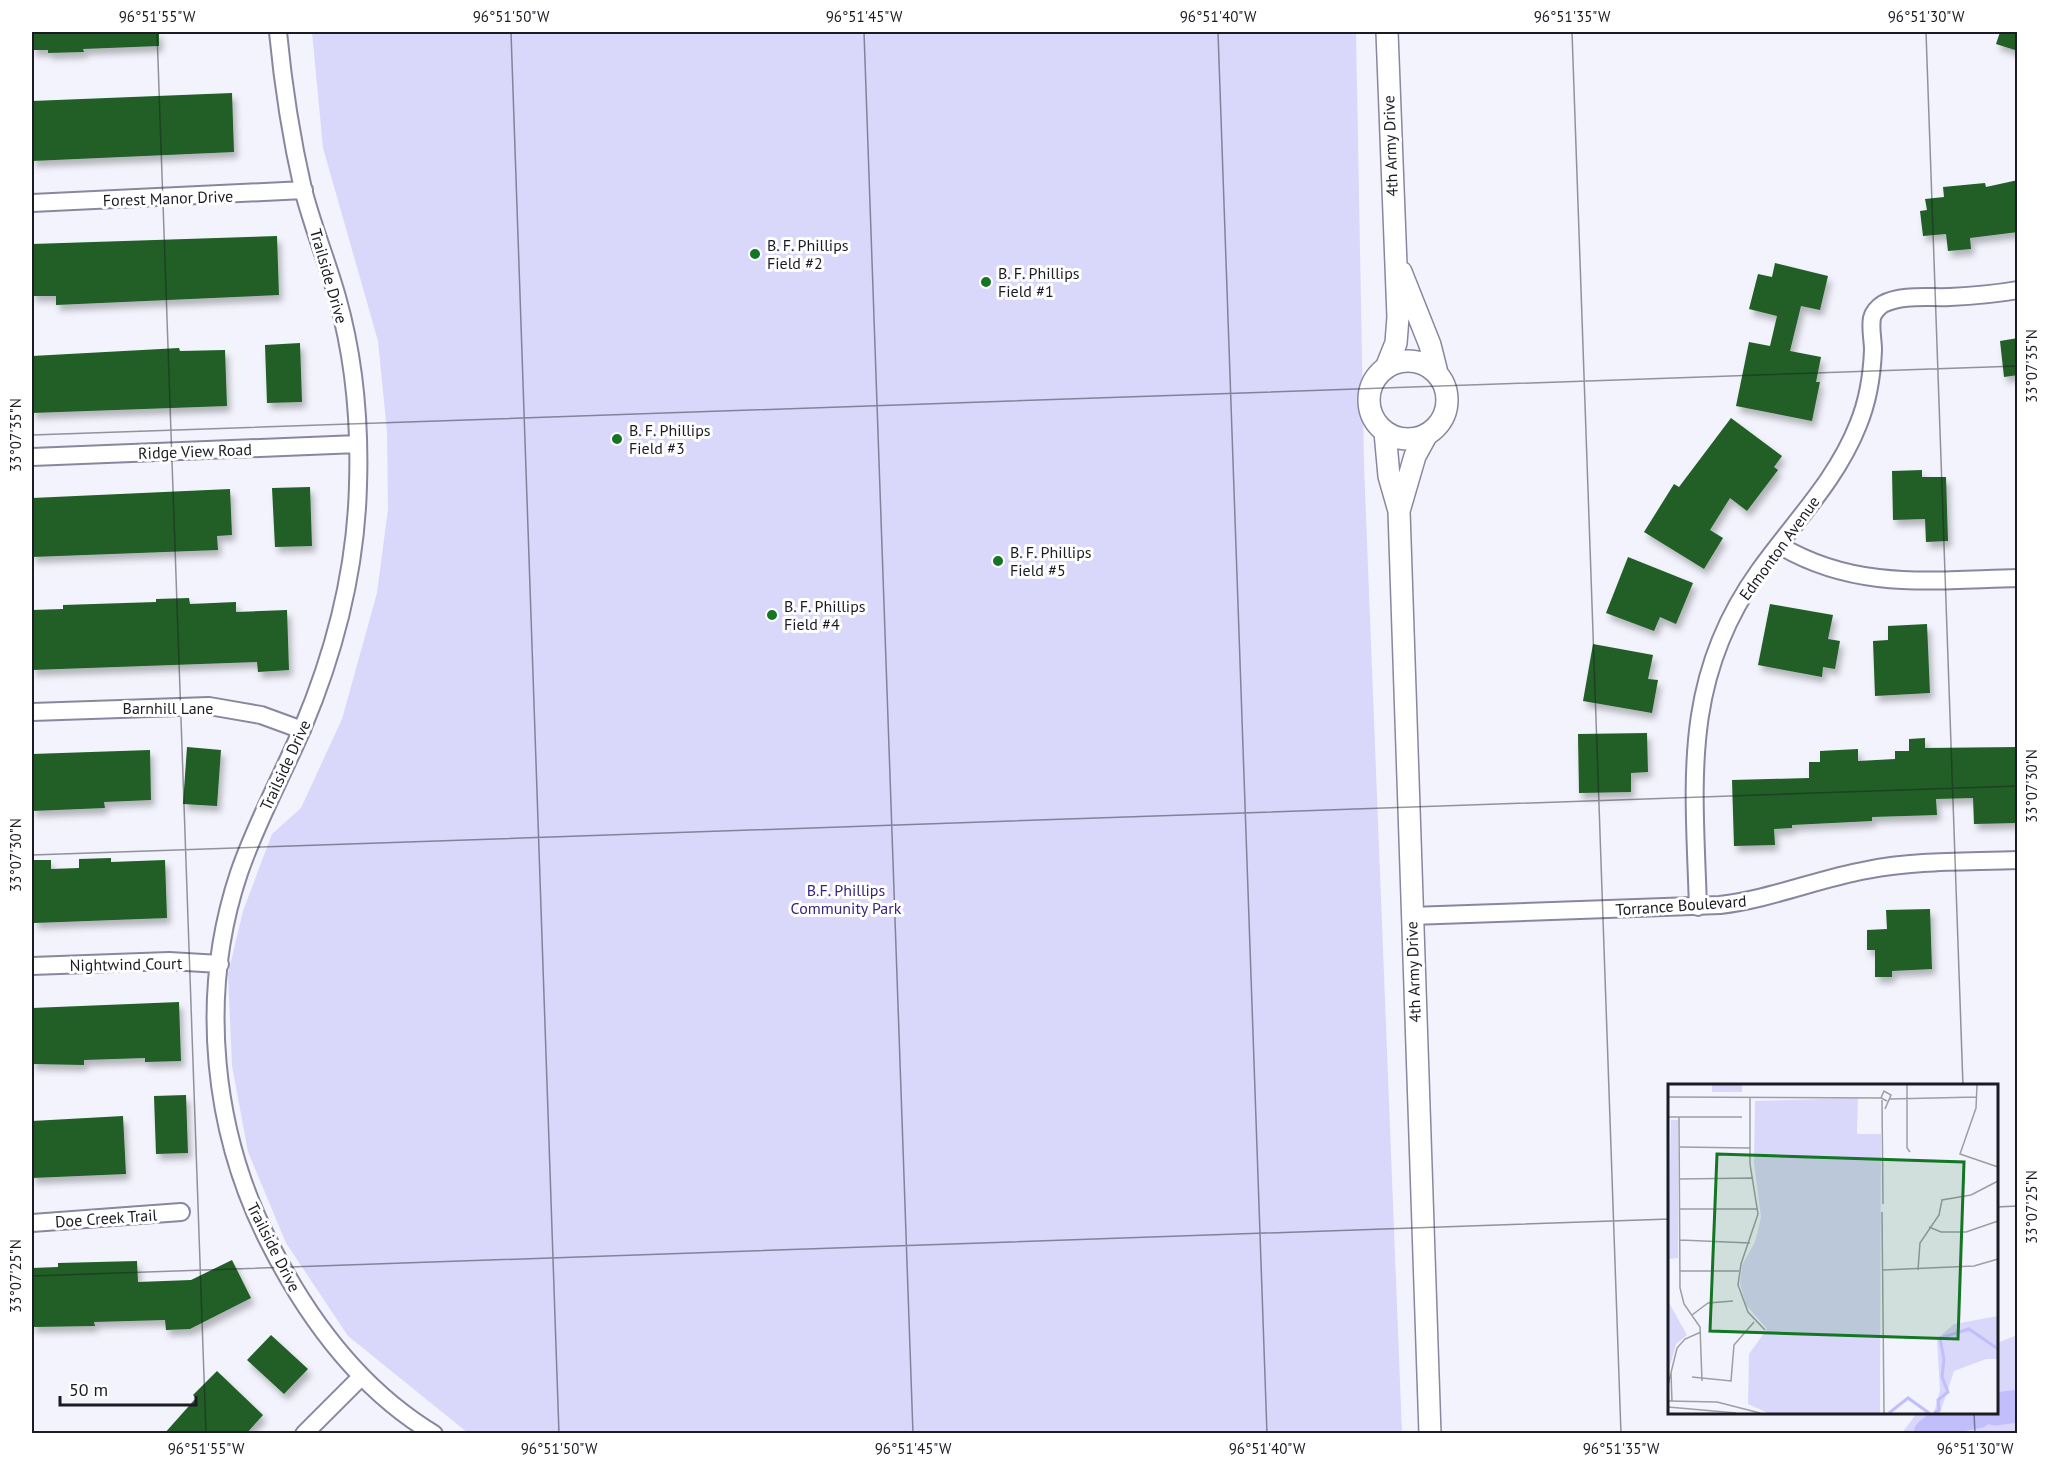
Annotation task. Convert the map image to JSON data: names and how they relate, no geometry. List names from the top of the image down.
{
  "streets": {
    "street": [
      "4th Army Drive",
      "Forest Manor Drive",
      "Trailside Drive",
      "Ridge View Road",
      "Edmonton Avenue",
      "Barnhill Lane",
      "Torrance Boulevard",
      "Nightwind Court",
      "Doe Creek Trail"
    ]
  },
  "crossings": [
    ["4th Army Drive", "Torrance Boulevard"],
    ["Forest Manor Drive", "Trailside Drive"],
    ["Trailside Drive", "Ridge View Road"],
    ["Trailside Drive", "Barnhill Lane"],
    ["Trailside Drive", "Nightwind Court"],
    ["Edmonton Avenue", "Torrance Boulevard"]
  ],
  "parks": ["B.F. Phillips Community Park"],
  "places": [
    "B. F. Phillips Field #2",
    "B. F. Phillips Field #1",
    "B. F. Phillips Field #3",
    "B. F. Phillips Field #5",
    "B. F. Phillips Field #4"
  ],
  "scale_bar": "50 m",
  "coordinates": [
    "96°51'55\"W",
    "96°51'50\"W",
    "96°51'45\"W",
    "96°51'40\"W",
    "96°51'35\"W",
    "96°51'30\"W",
    "33°07'35\"N",
    "33°07'30\"N",
    "33°07'25\"N"
  ]
}
